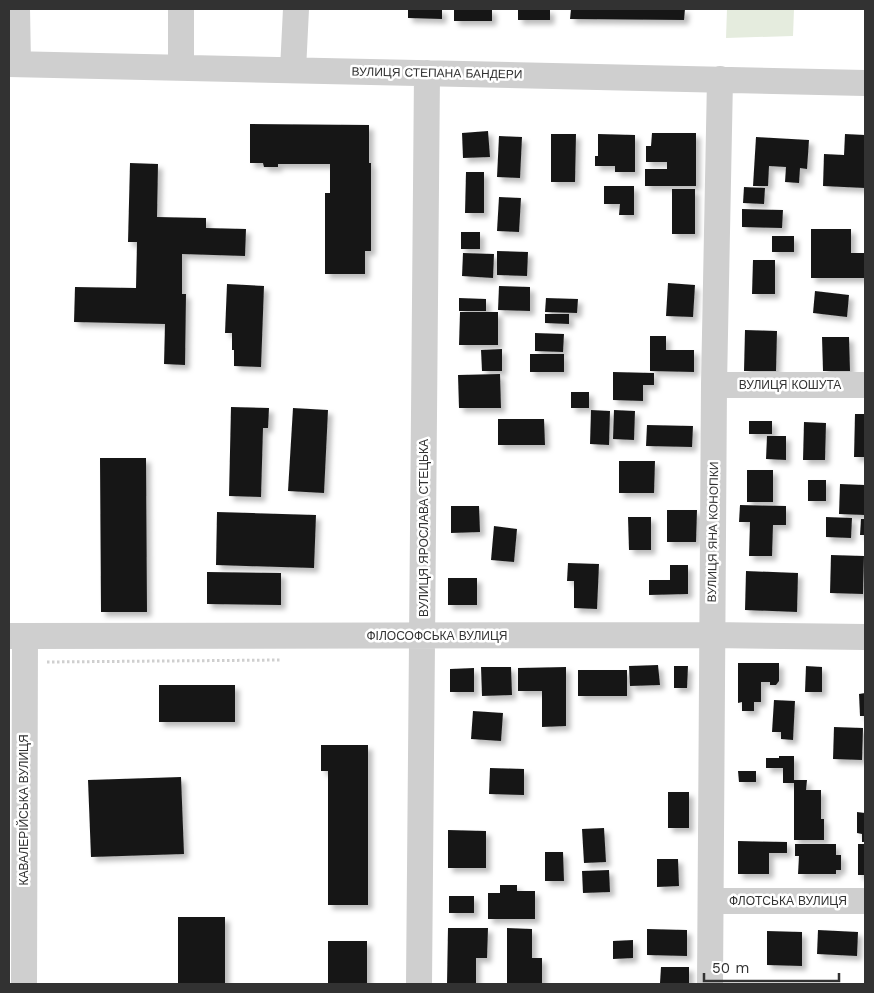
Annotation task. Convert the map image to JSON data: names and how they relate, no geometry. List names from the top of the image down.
{
  "streets": {
    "street": [
      "ВУЛИЦЯ СТЕПАНА БАНДЕРИ",
      "ВУЛИЦЯ КОШУТА",
      "ВУЛИЦЯ ЯРОСЛАВА СТЕЦЬКА",
      "ВУЛИЦЯ ЯНА КОНОПКИ",
      "ФІЛОСОФСЬКА ВУЛИЦЯ",
      "КАВАЛЕРІЙСЬКА ВУЛИЦЯ",
      "ФЛОТСЬКА ВУЛИЦЯ"
    ]
  },
  "crossings": [
    ["ВУЛИЦЯ СТЕПАНА БАНДЕРИ", "ВУЛИЦЯ ЯРОСЛАВА СТЕЦЬКА"],
    ["ВУЛИЦЯ СТЕПАНА БАНДЕРИ", "ВУЛИЦЯ ЯНА КОНОПКИ"],
    ["ВУЛИЦЯ КОШУТА", "ВУЛИЦЯ ЯНА КОНОПКИ"],
    ["ВУЛИЦЯ ЯРОСЛАВА СТЕЦЬКА", "ФІЛОСОФСЬКА ВУЛИЦЯ"],
    ["ВУЛИЦЯ ЯНА КОНОПКИ", "ФІЛОСОФСЬКА ВУЛИЦЯ"],
    ["ВУЛИЦЯ ЯНА КОНОПКИ", "ФЛОТСЬКА ВУЛИЦЯ"],
    ["ФІЛОСОФСЬКА ВУЛИЦЯ", "КАВАЛЕРІЙСЬКА ВУЛИЦЯ"]
  ],
  "scale_bar": "50 m"
}
